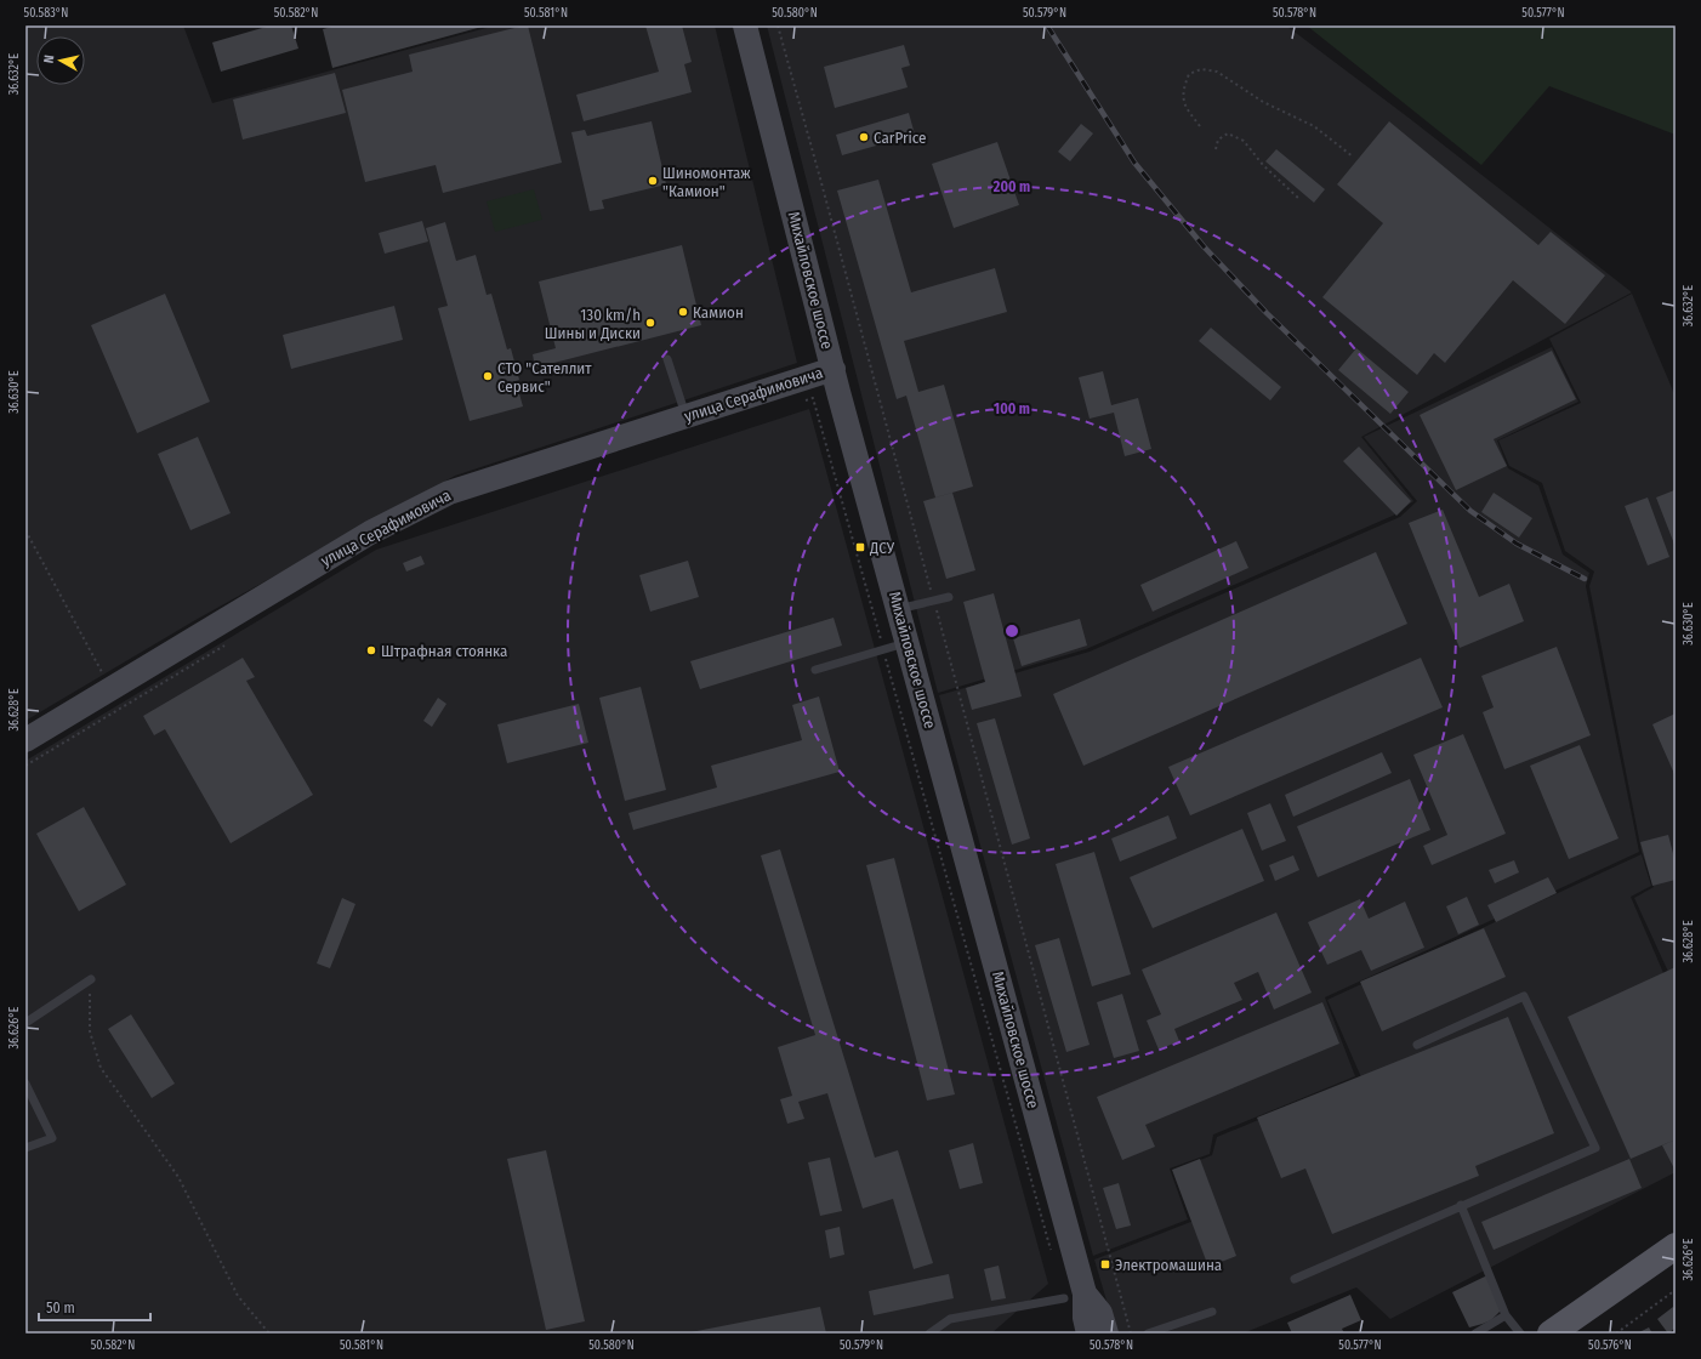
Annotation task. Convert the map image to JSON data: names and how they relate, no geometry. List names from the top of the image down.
{
  "streets": {
    "main road": ["Михайловское шоссе", "улица Серафимовича"]
  },
  "crossings": [
    ["Михайловское шоссе", "улица Серафимовича"]
  ],
  "places": {
    "other": [
      "CarPrice",
      "Шиномонтаж \"Камион\"",
      "Камион",
      "130 km/h Шины и Диски",
      "СТО \"Сателлит Сервис\"",
      "Штрафная стоянка"
    ],
    "transit": ["ДСУ", "Электромашина"]
  },
  "scale_bar": "50 m",
  "north": "left",
  "coordinates": [
    "50.583°N",
    "50.582°N",
    "50.581°N",
    "50.580°N",
    "50.579°N",
    "50.578°N",
    "50.577°N",
    "36.632°E",
    "36.630°E",
    "36.628°E",
    "36.626°E",
    "50.576°N"
  ],
  "rings": ["200 m", "100 m"]
}
